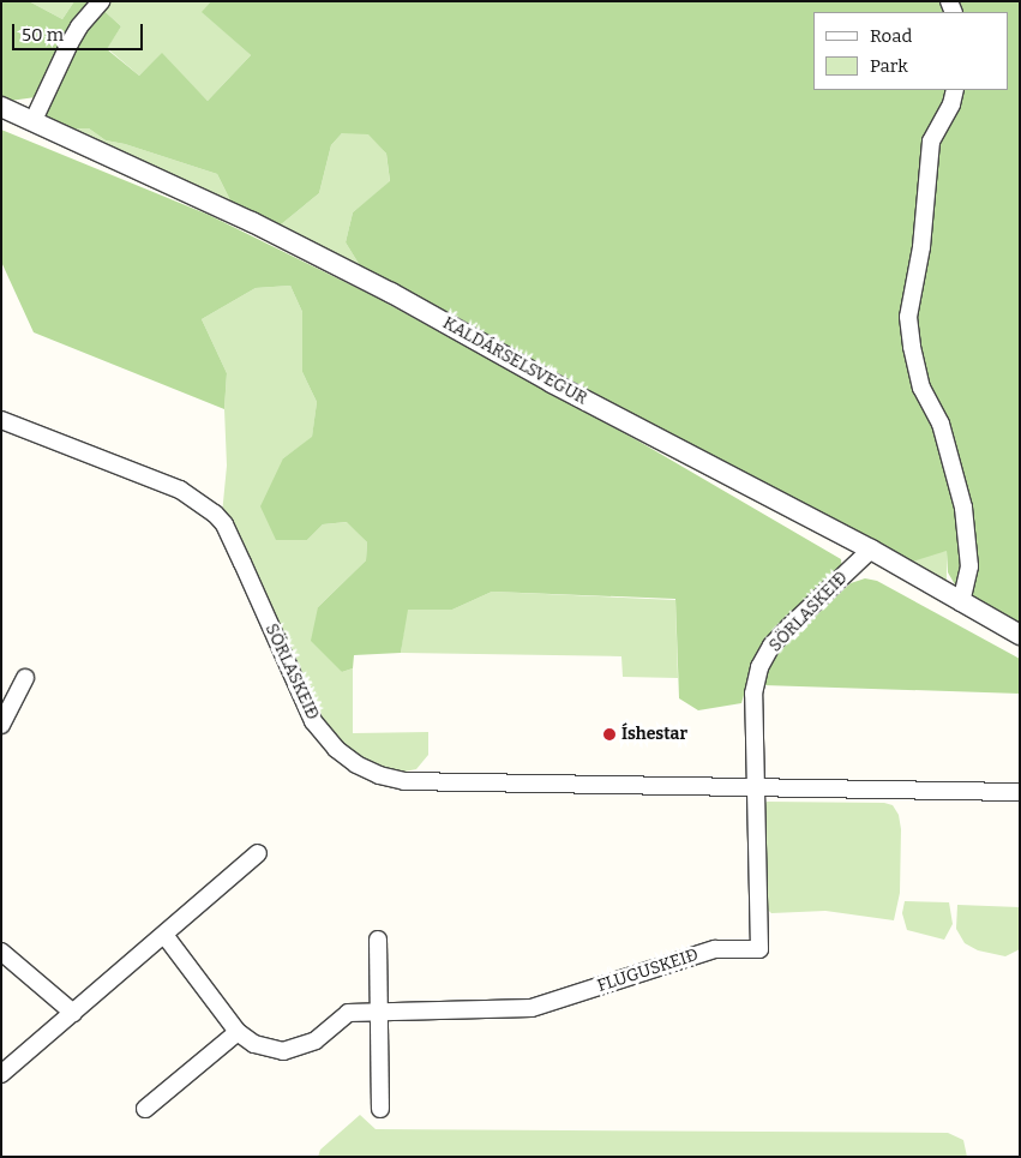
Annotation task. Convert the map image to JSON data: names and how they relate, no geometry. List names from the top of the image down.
{
  "streets": {
    "street": ["KALDÁRSELSVEGUR", "SÖRLASKEIÐ", "FLUGUSKEIÐ"]
  },
  "crossings": [
    ["KALDÁRSELSVEGUR", "SÖRLASKEIÐ"],
    ["SÖRLASKEIÐ", "FLUGUSKEIÐ"]
  ],
  "places": ["Íshestar"],
  "legend": ["Road", "Park"],
  "scale_bar": "50 m"
}
